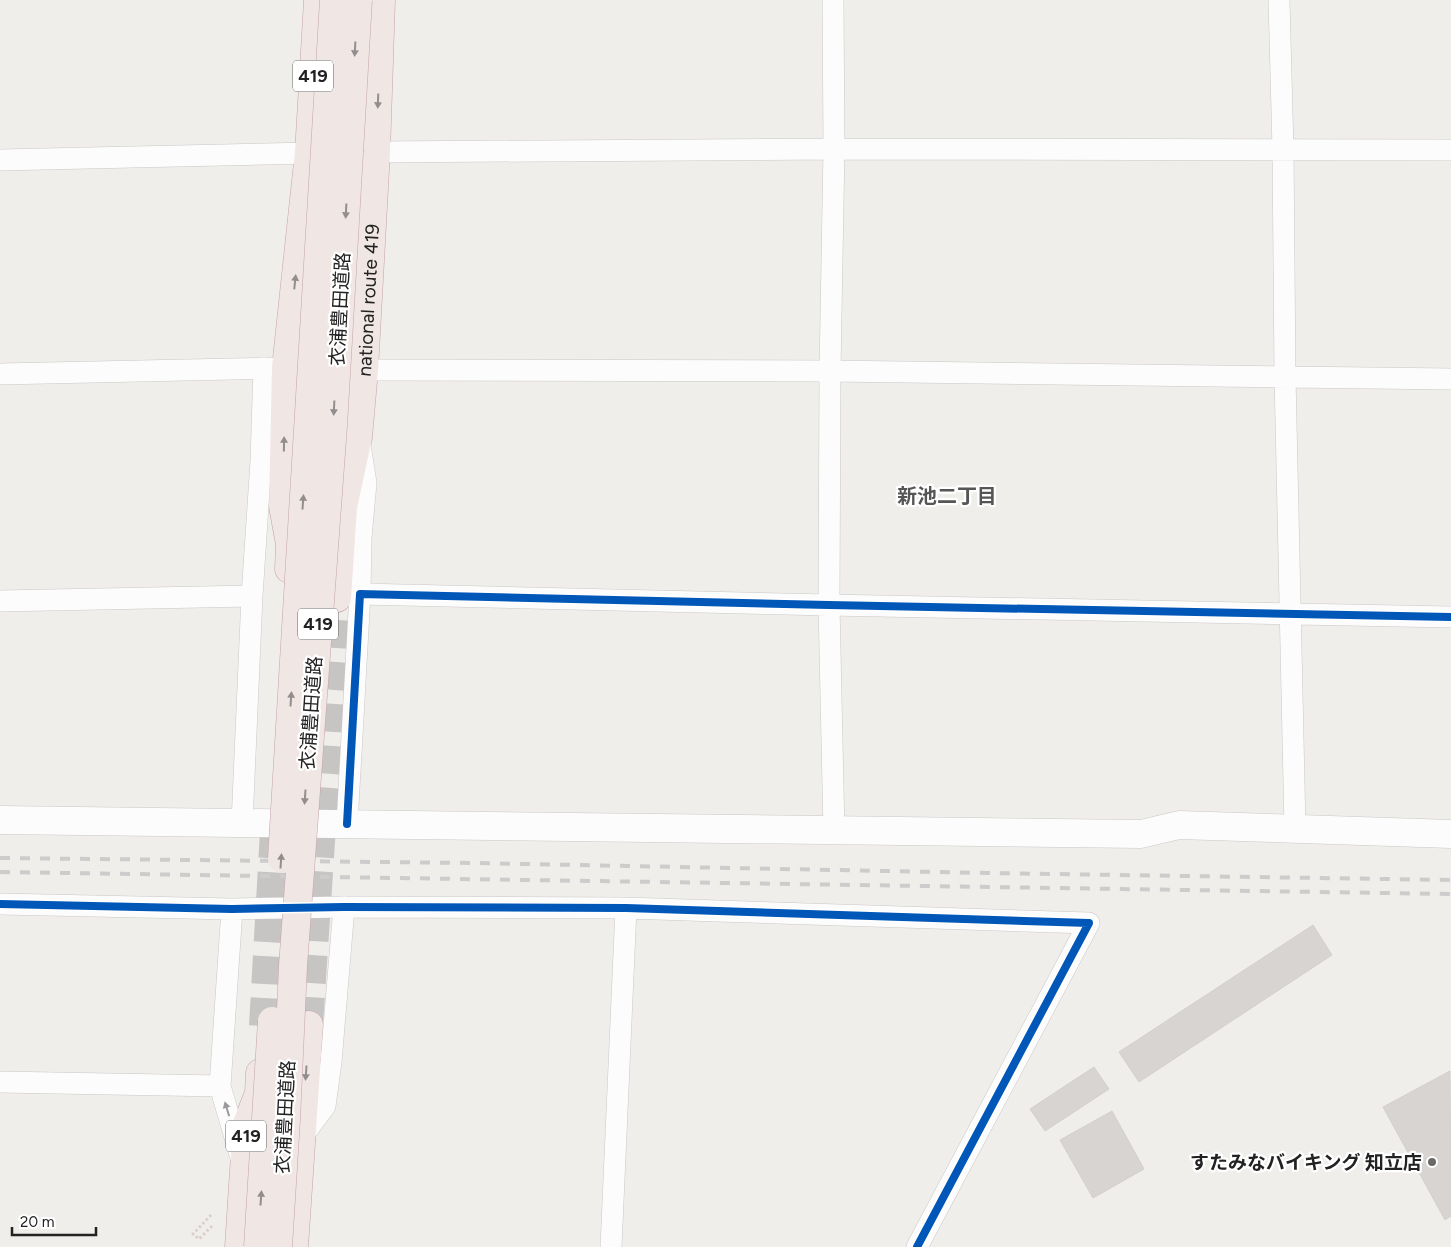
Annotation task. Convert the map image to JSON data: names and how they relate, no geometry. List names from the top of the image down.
{
  "streets": {
    "highway": ["419", "national route 419", "衣浦豊田道路"]
  },
  "districts": ["新池二丁目"],
  "places": ["すたみなバイキング 知立店"],
  "scale_bar": "20 m"
}
